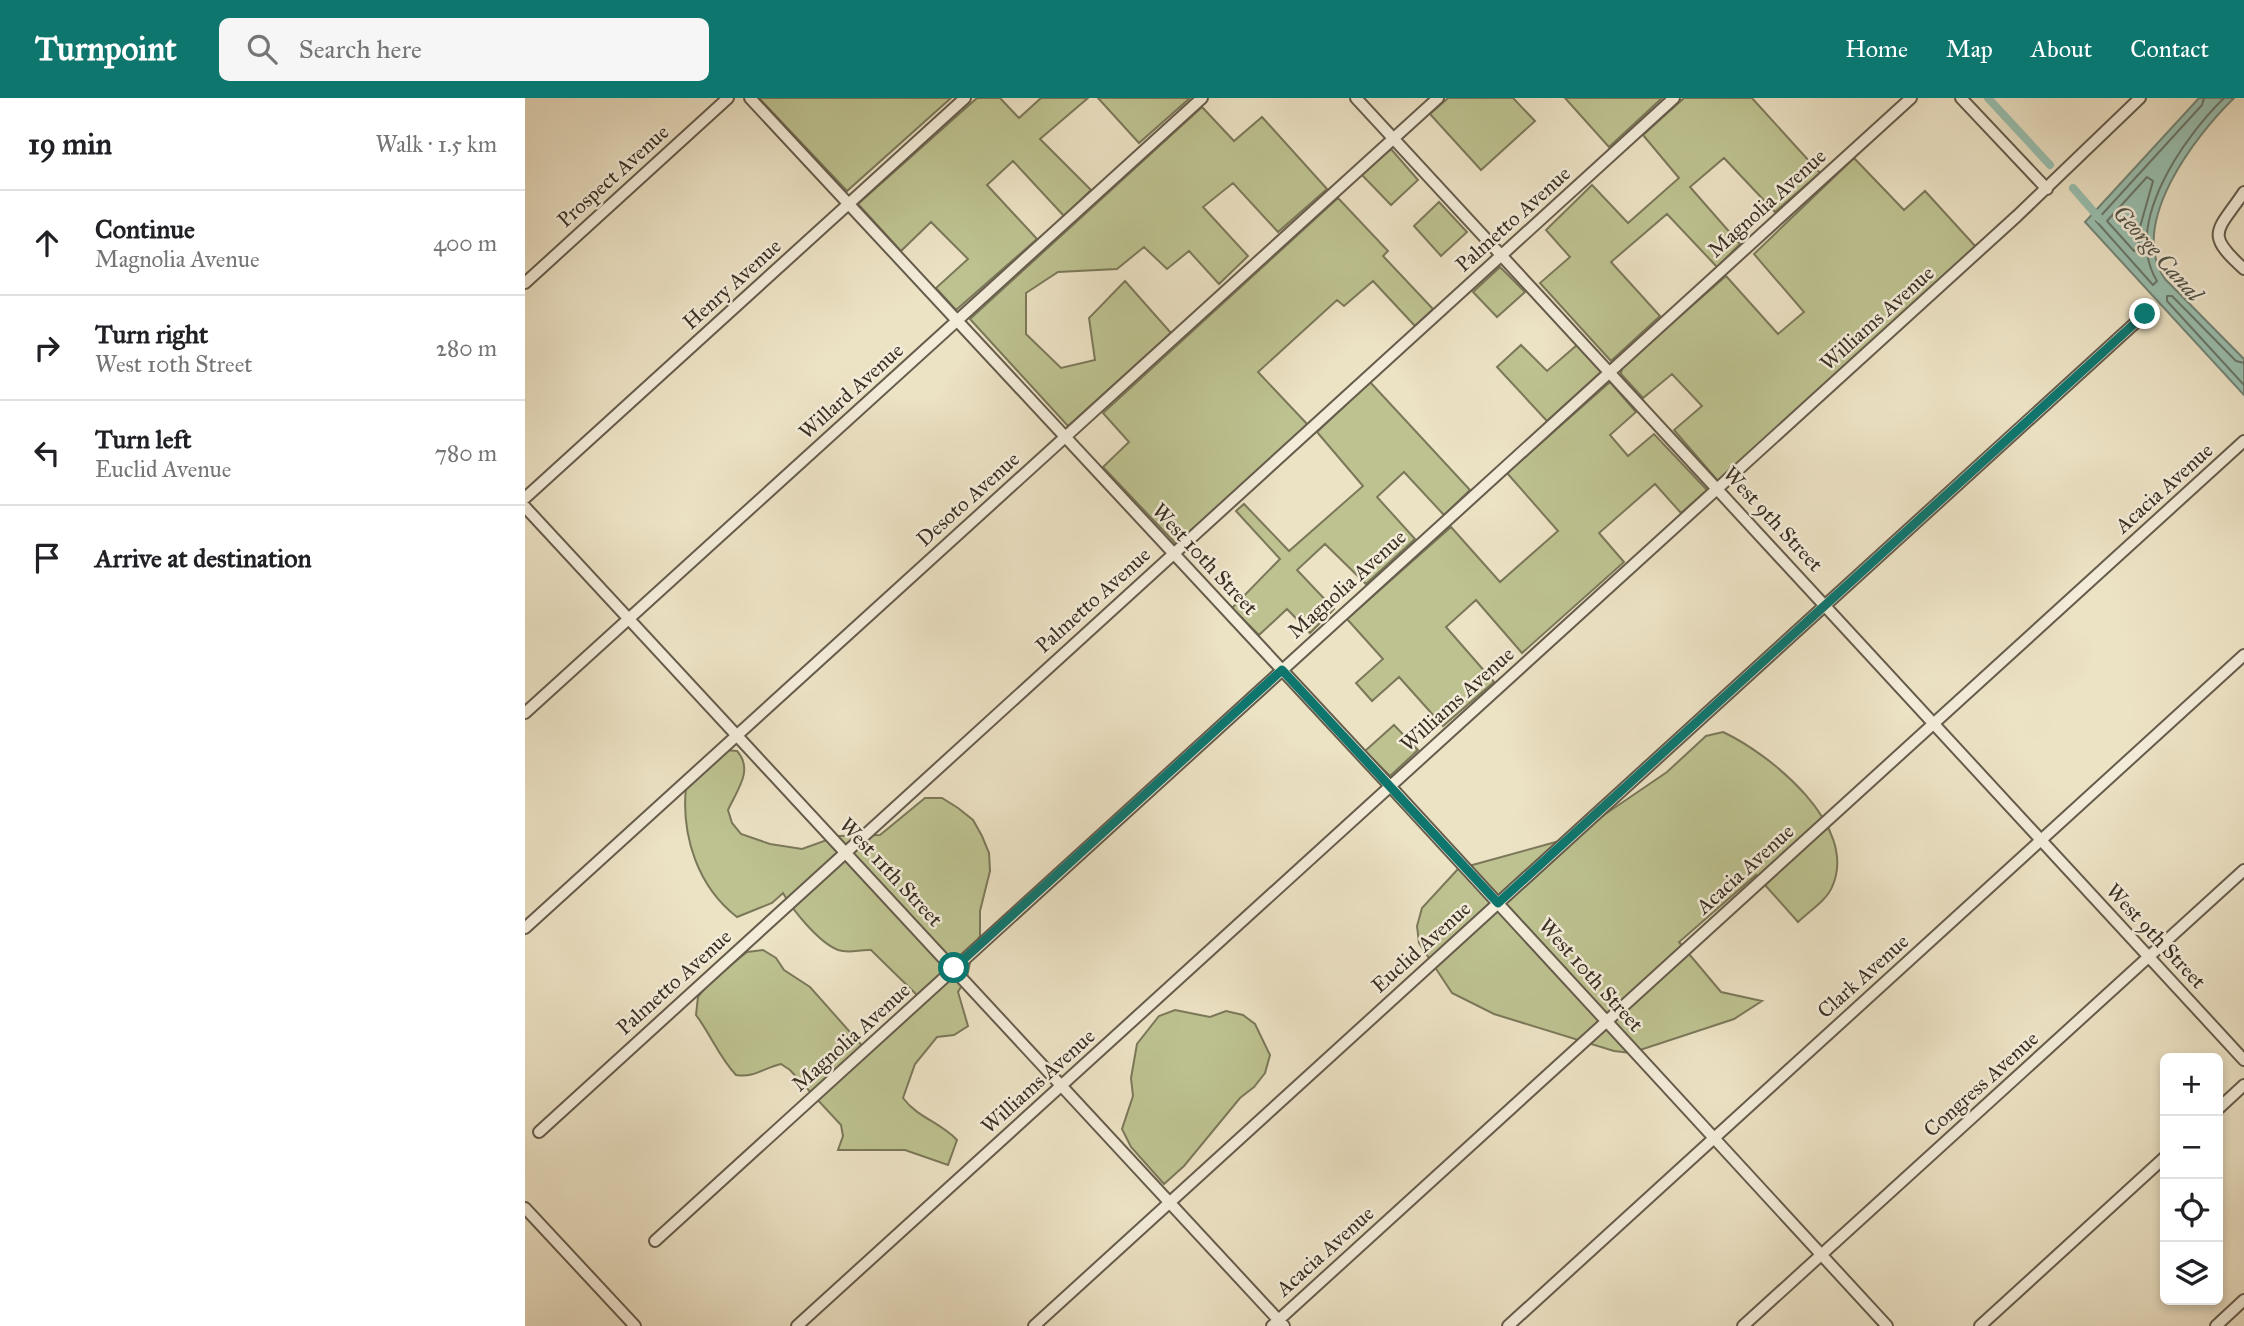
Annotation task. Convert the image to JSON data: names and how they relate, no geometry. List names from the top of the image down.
{
  "streets": {
    "street": [
      "Prospect Avenue",
      "Magnolia Avenue",
      "Palmetto Avenue",
      "Henry Avenue",
      "Williams Avenue",
      "Willard Avenue",
      "Acacia Avenue",
      "Desoto Avenue",
      "West 9th Street",
      "West 10th Street",
      "West 11th Street",
      "Euclid Avenue",
      "Clark Avenue",
      "Congress Avenue"
    ]
  },
  "crossings": [
    ["Magnolia Avenue", "West 9th Street"],
    ["Magnolia Avenue", "West 10th Street"],
    ["Magnolia Avenue", "West 11th Street"],
    ["Palmetto Avenue", "West 9th Street"],
    ["Palmetto Avenue", "West 10th Street"],
    ["Palmetto Avenue", "West 11th Street"],
    ["Henry Avenue", "West 10th Street"],
    ["Williams Avenue", "West 9th Street"],
    ["Williams Avenue", "West 10th Street"],
    ["Williams Avenue", "West 11th Street"],
    ["Willard Avenue", "West 10th Street"],
    ["Willard Avenue", "West 11th Street"],
    ["Acacia Avenue", "West 9th Street"],
    ["Acacia Avenue", "West 10th Street"],
    ["Acacia Avenue", "West 11th Street"],
    ["Desoto Avenue", "West 9th Street"],
    ["Desoto Avenue", "West 10th Street"],
    ["Desoto Avenue", "West 11th Street"],
    ["West 9th Street", "Euclid Avenue"],
    ["West 9th Street", "Clark Avenue"],
    ["West 9th Street", "Congress Avenue"],
    ["West 10th Street", "Euclid Avenue"],
    ["West 10th Street", "Clark Avenue"],
    ["West 10th Street", "Congress Avenue"],
    ["West 11th Street", "Euclid Avenue"]
  ],
  "water": ["George Canal"],
  "page": {
    "header": "Turnpoint",
    "search": "Search here",
    "nav": [
      "Home",
      "Map",
      "About",
      "Contact"
    ],
    "heading": ["19 min", "Walk · 1.5 km"],
    "list": [
      ["Continue", "Magnolia Avenue", "400 m"],
      ["Turn right", "West 10th Street", "280 m"],
      ["Turn left", "Euclid Avenue", "780 m"],
      "Arrive at destination"
    ],
    "map_buttons": ["+", "−"]
  }
}
